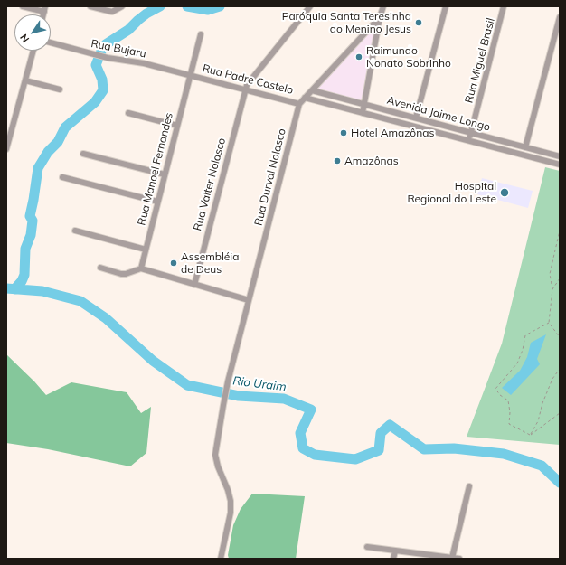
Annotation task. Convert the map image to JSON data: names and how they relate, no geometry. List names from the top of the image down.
{
  "streets": {
    "street": [
      "Rua Bujaru",
      "Rua Miguel Brasil",
      "Rua Padre Castelo",
      "Avenida Jaime Longo",
      "Rua Manoel Fernandes",
      "Rua Durval Nolasco",
      "Rua Valter Nolasco"
    ]
  },
  "crossings": [
    ["Rua Bujaru", "Rua Padre Castelo"],
    ["Rua Bujaru", "Rua Manoel Fernandes"],
    ["Rua Miguel Brasil", "Avenida Jaime Longo"],
    ["Rua Padre Castelo", "Rua Manoel Fernandes"],
    ["Rua Padre Castelo", "Rua Durval Nolasco"],
    ["Rua Padre Castelo", "Rua Valter Nolasco"],
    ["Avenida Jaime Longo", "Rua Durval Nolasco"]
  ],
  "water": ["Rio Uraim"],
  "places": [
    "Paróquia Santa Teresinha do Menino Jesus",
    "Raimundo Nonato Sobrinho",
    "Hotel Amazônas",
    "Amazônas",
    "Hospital Regional do Leste",
    "Assembléia de Deus"
  ],
  "north": "bottom left"
}
